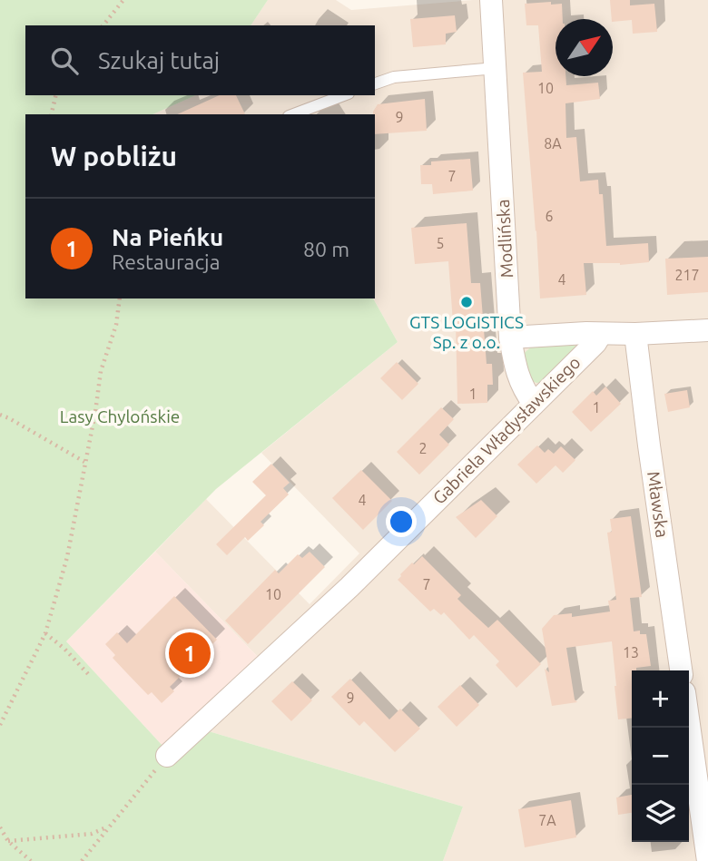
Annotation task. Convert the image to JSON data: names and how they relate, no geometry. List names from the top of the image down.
{
  "streets": {
    "street": ["Modlińska", "Gabriela Władysławskiego", "Mławska"]
  },
  "crossings": [
    ["Modlińska", "Gabriela Władysławskiego"]
  ],
  "parks": ["Lasy Chylońskie"],
  "places": ["GTS LOGISTICS Sp. z o.o."],
  "house_numbers": [
    "10",
    "9",
    "8A",
    "7",
    "6",
    "5",
    "217",
    "4",
    "1",
    "1",
    "2",
    "4",
    "7",
    "10",
    "13",
    "9",
    "7A"
  ],
  "north": "top right",
  "page": {
    "search": "Szukaj tutaj",
    "heading": "W pobliżu",
    "list": [
      {
        "mark": "1",
        "name": "Na Pieńku",
        "note": "Restauracja",
        "value": "80 m"
      }
    ],
    "pins": "1",
    "map_buttons": ["+", "−"]
  }
}
